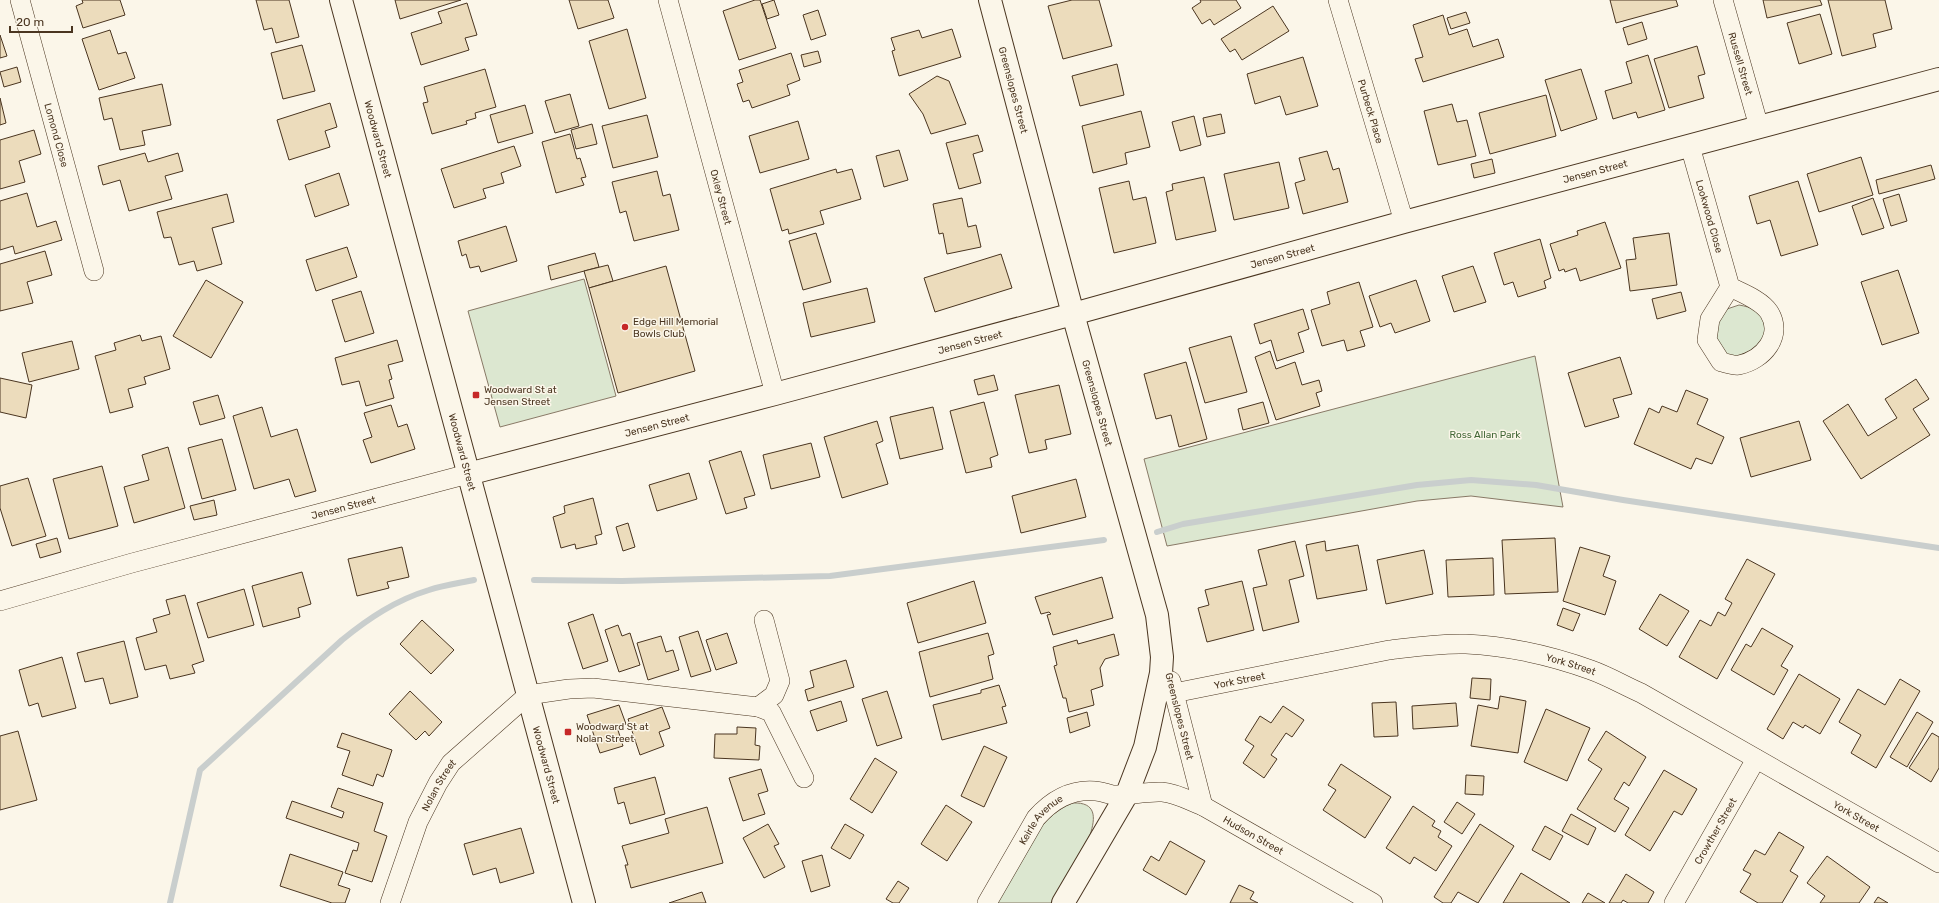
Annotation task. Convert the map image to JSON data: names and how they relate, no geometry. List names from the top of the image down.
{
  "streets": {
    "street": [
      "Russell Street",
      "Greenslopes Street",
      "Purbeck Place",
      "Lomond Close",
      "Woodward Street",
      "Jensen Street",
      "Oxley Street",
      "Lookwood Close",
      "York Street",
      "Nolan Street",
      "Keirle Avenue",
      "Crowther Street",
      "Hudson Street"
    ]
  },
  "crossings": [
    ["Russell Street", "Jensen Street"],
    ["Greenslopes Street", "Jensen Street"],
    ["Greenslopes Street", "York Street"],
    ["Greenslopes Street", "Hudson Street"],
    ["Purbeck Place", "Jensen Street"],
    ["Woodward Street", "Jensen Street"],
    ["Woodward Street", "Nolan Street"],
    ["Jensen Street", "Oxley Street"],
    ["Jensen Street", "Lookwood Close"],
    ["York Street", "Crowther Street"],
    ["Keirle Avenue", "Hudson Street"]
  ],
  "parks": ["Ross Allan Park"],
  "places": {
    "other": ["Edge Hill Memorial Bowls Club"],
    "transit": ["Woodward St at Jensen Street", "Woodward St at Nolan Street"]
  },
  "scale_bar": "20 m"
}
